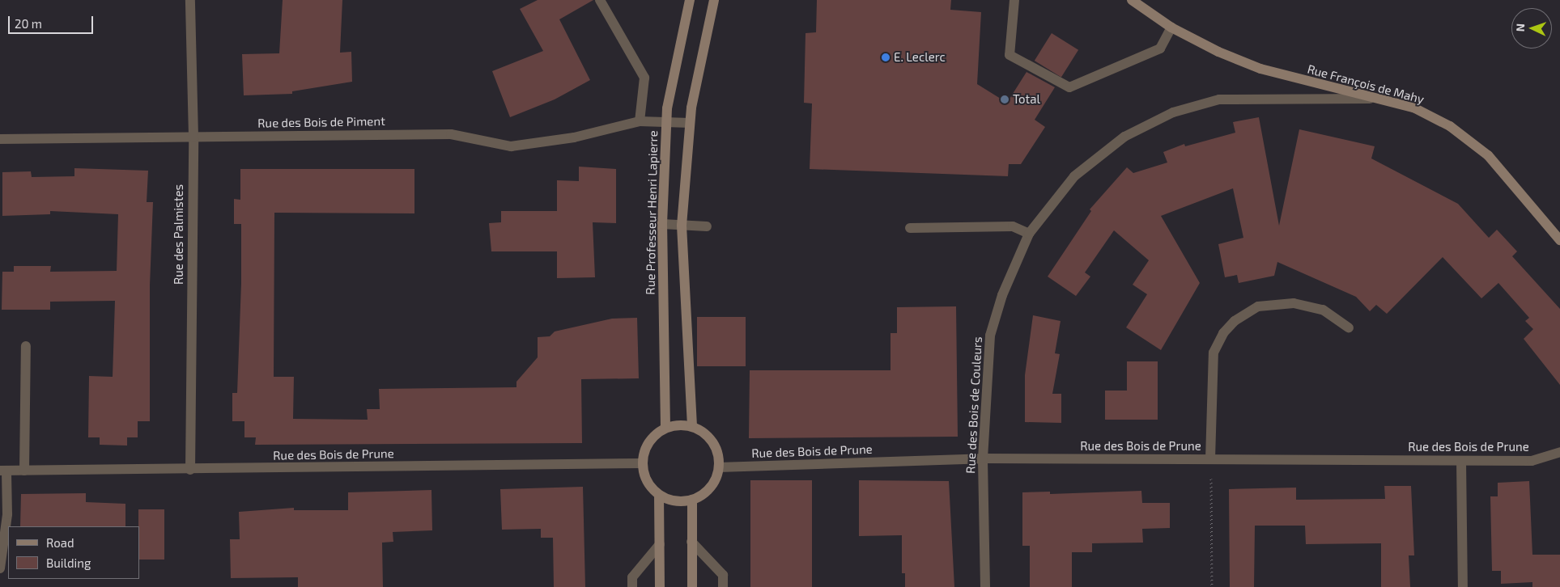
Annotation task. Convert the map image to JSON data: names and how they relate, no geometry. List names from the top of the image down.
{
  "streets": {
    "main road": ["Rue François de Mahy", "Rue Professeur Henri Lapierre"],
    "street": [
      "Rue des Bois de Piment",
      "Rue des Palmistes",
      "Rue des Bois de Couleurs",
      "Rue des Bois de Prune"
    ]
  },
  "crossings": [
    ["Rue François de Mahy", "Rue des Bois de Couleurs"],
    ["Rue des Bois de Piment", "Rue Professeur Henri Lapierre"],
    ["Rue des Bois de Piment", "Rue des Palmistes"],
    ["Rue Professeur Henri Lapierre", "Rue des Bois de Prune"],
    ["Rue des Palmistes", "Rue des Bois de Prune"],
    ["Rue des Bois de Couleurs", "Rue des Bois de Prune"]
  ],
  "places": ["E. Leclerc", "Total"],
  "legend": ["Road", "Building"],
  "scale_bar": "20 m",
  "north": "left"
}
